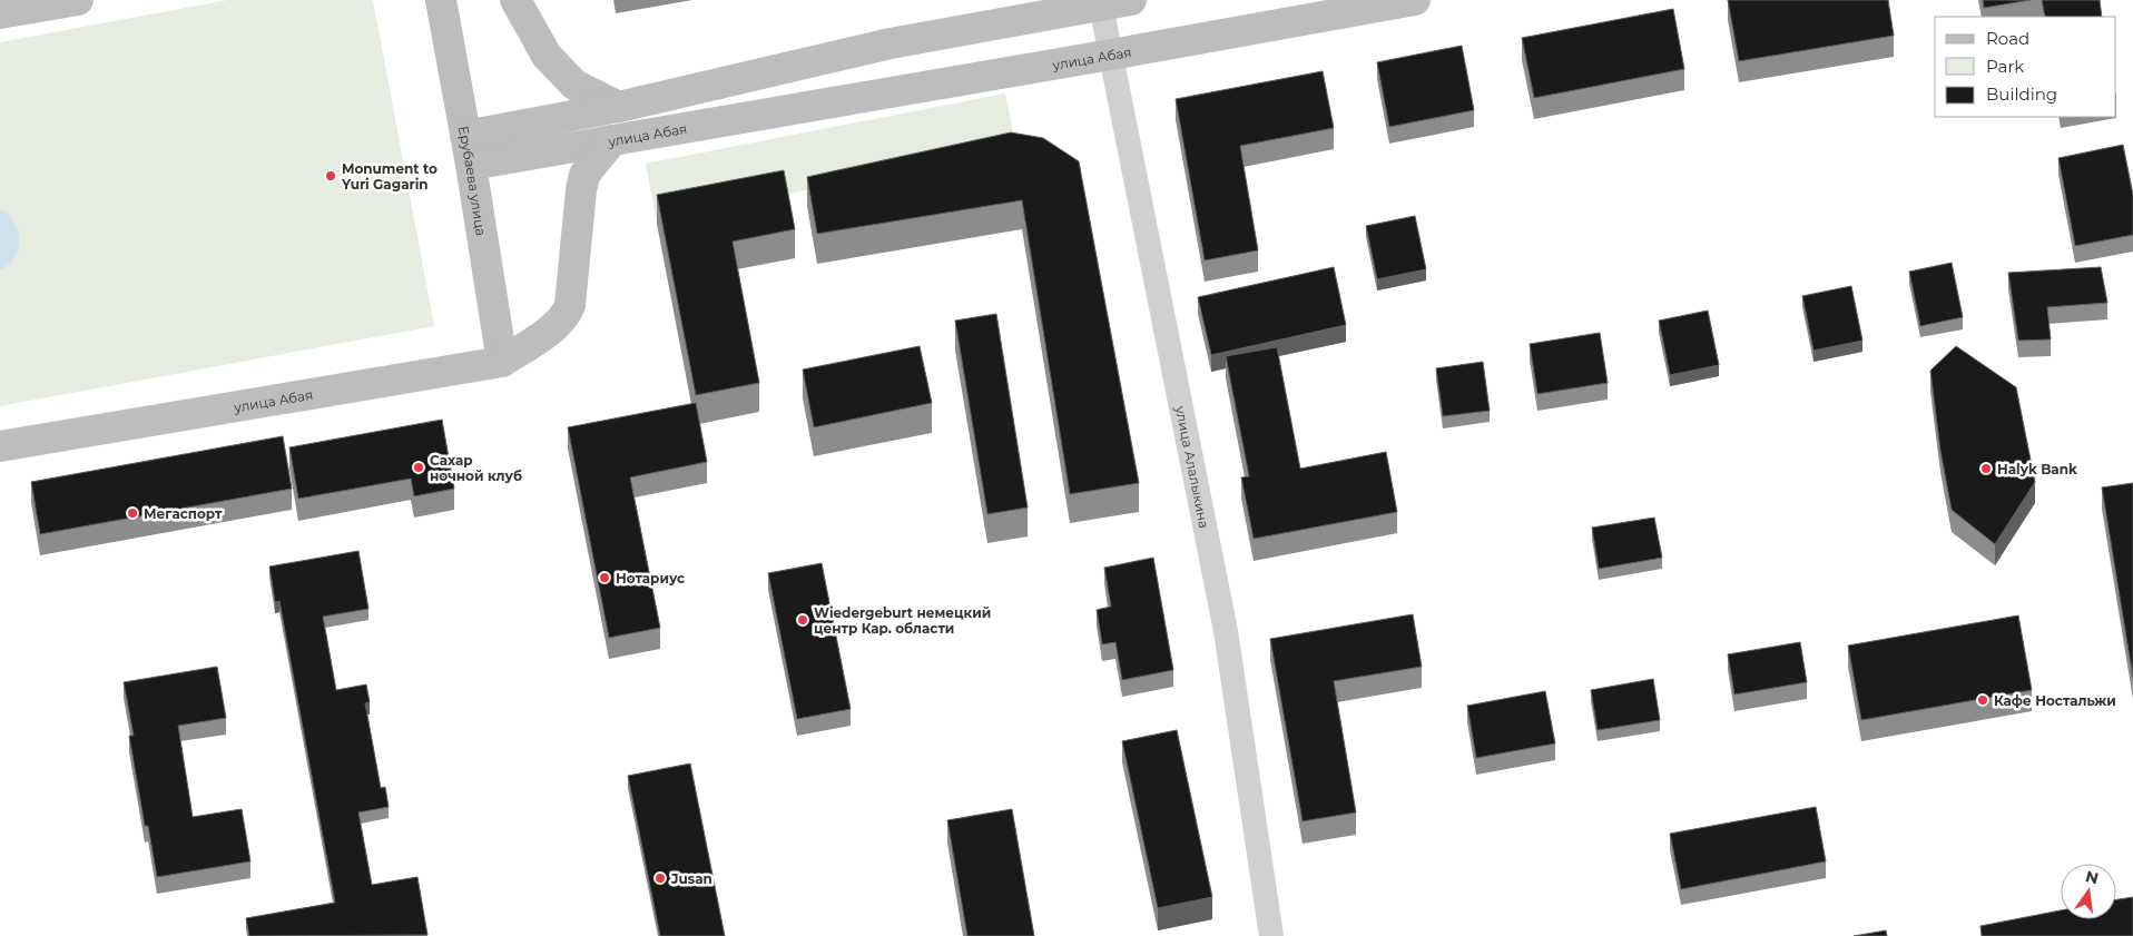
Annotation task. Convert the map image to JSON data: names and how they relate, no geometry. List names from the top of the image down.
{
  "streets": {
    "main road": ["улица Абая", "Ерубаева улица"],
    "street": ["улица Алалыкина"]
  },
  "crossings": [
    ["улица Абая", "Ерубаева улица"],
    ["улица Абая", "улица Алалыкина"]
  ],
  "places": [
    "Monument to Yuri Gagarin",
    "Сахар ночной клуб",
    "Halyk Bank",
    "Мегаспорт",
    "Нотариус",
    "Wiedergeburt немецкий центр Кар. области",
    "Кафе Ностальжи",
    "Jusan"
  ],
  "legend": ["Road", "Park", "Building"],
  "north": "top"
}
